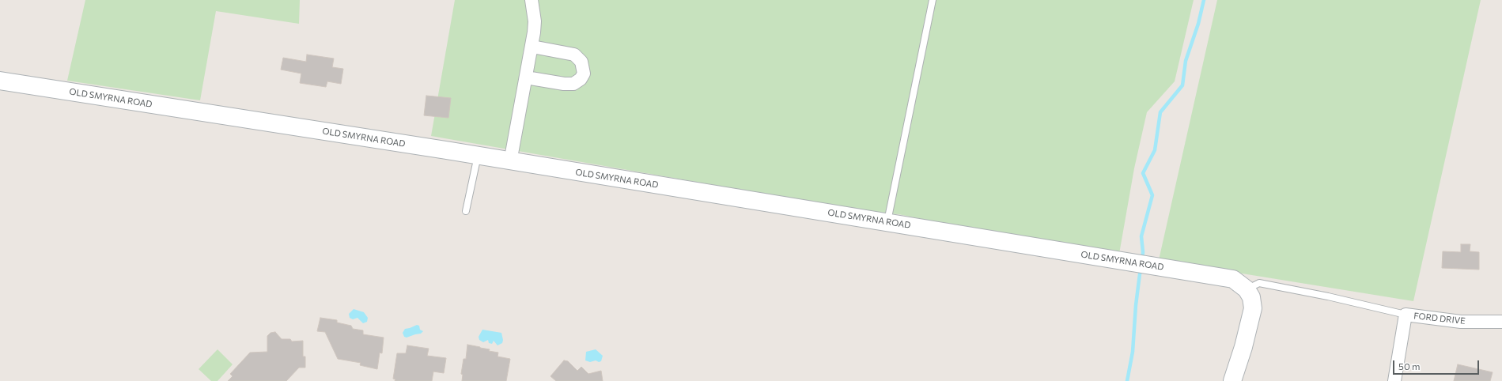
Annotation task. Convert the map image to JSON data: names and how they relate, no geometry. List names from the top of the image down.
{
  "streets": {
    "street": ["OLD SMYRNA ROAD", "FORD DRIVE"]
  },
  "scale_bar": "50 m"
}
